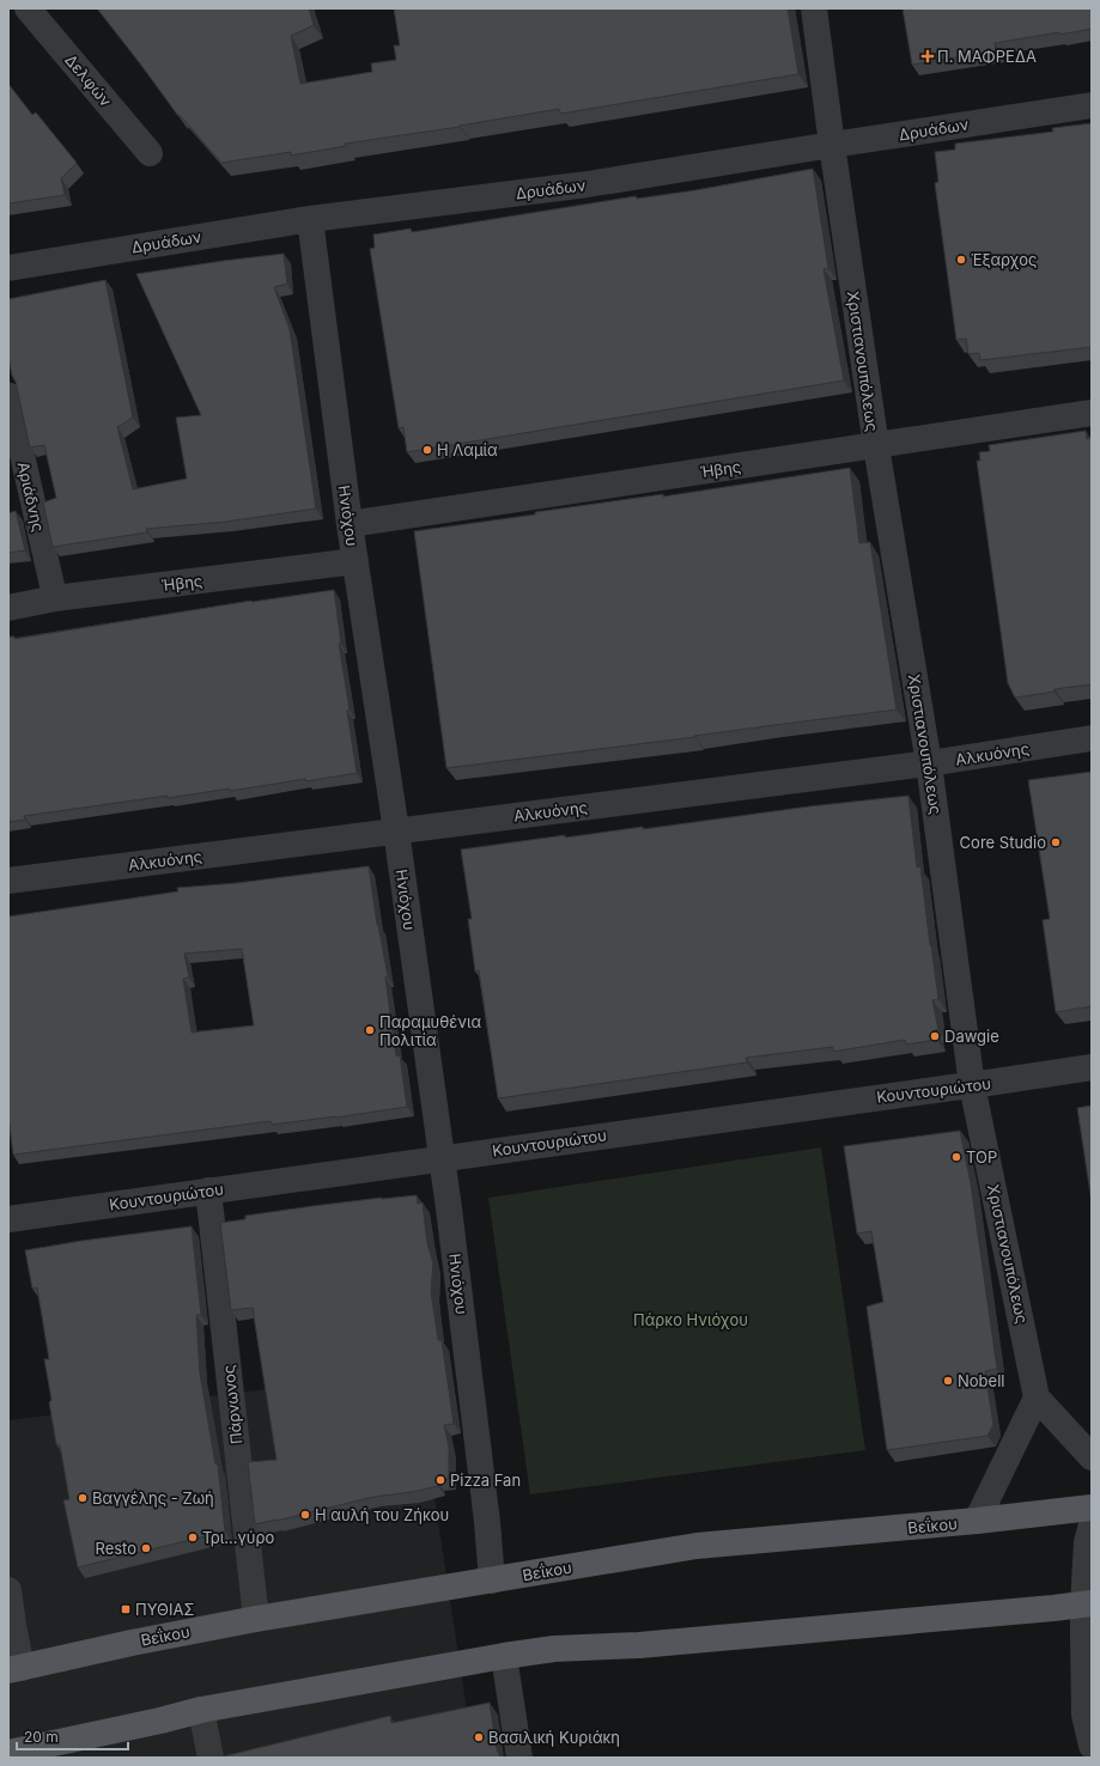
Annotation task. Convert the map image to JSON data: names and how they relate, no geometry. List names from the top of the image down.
{
  "streets": {
    "main road": ["Βεΐκου"],
    "street": [
      "Δελφών",
      "Δρυάδων",
      "Χριστιανουπόλεως",
      "Ήβης",
      "Αριάδνης",
      "Ηνιόχου",
      "Αλκυόνης",
      "Κουντουριώτου",
      "Πάρνωνος"
    ]
  },
  "crossings": [
    ["Δρυάδων", "Χριστιανουπόλεως"],
    ["Δρυάδων", "Ηνιόχου"],
    ["Χριστιανουπόλεως", "Ήβης"],
    ["Χριστιανουπόλεως", "Αλκυόνης"],
    ["Χριστιανουπόλεως", "Κουντουριώτου"],
    ["Ήβης", "Αριάδνης"],
    ["Ήβης", "Ηνιόχου"],
    ["Ηνιόχου", "Αλκυόνης"],
    ["Ηνιόχου", "Κουντουριώτου"],
    ["Ηνιόχου", "Βεΐκου"],
    ["Κουντουριώτου", "Πάρνωνος"],
    ["Πάρνωνος", "Βεΐκου"]
  ],
  "parks": ["Πάρκο Ηνιόχου"],
  "places": {
    "health": ["Π. ΜΑΦΡΕΔΑ"],
    "other": [
      "Έξαρχος",
      "Η Λαμία",
      "Core Studio",
      "Παραμυθένια Πολιτία",
      "Dawgie",
      "TOP",
      "Nobell",
      "Pizza Fan",
      "Βαγγέλης - Ζωή",
      "Η αυλή του Ζήκου",
      "Τρι...γύρο",
      "Resto",
      "Βασιλική Κυριάκη"
    ],
    "transit": ["ΠΥΘΙΑΣ"]
  },
  "scale_bar": "20 m"
}
